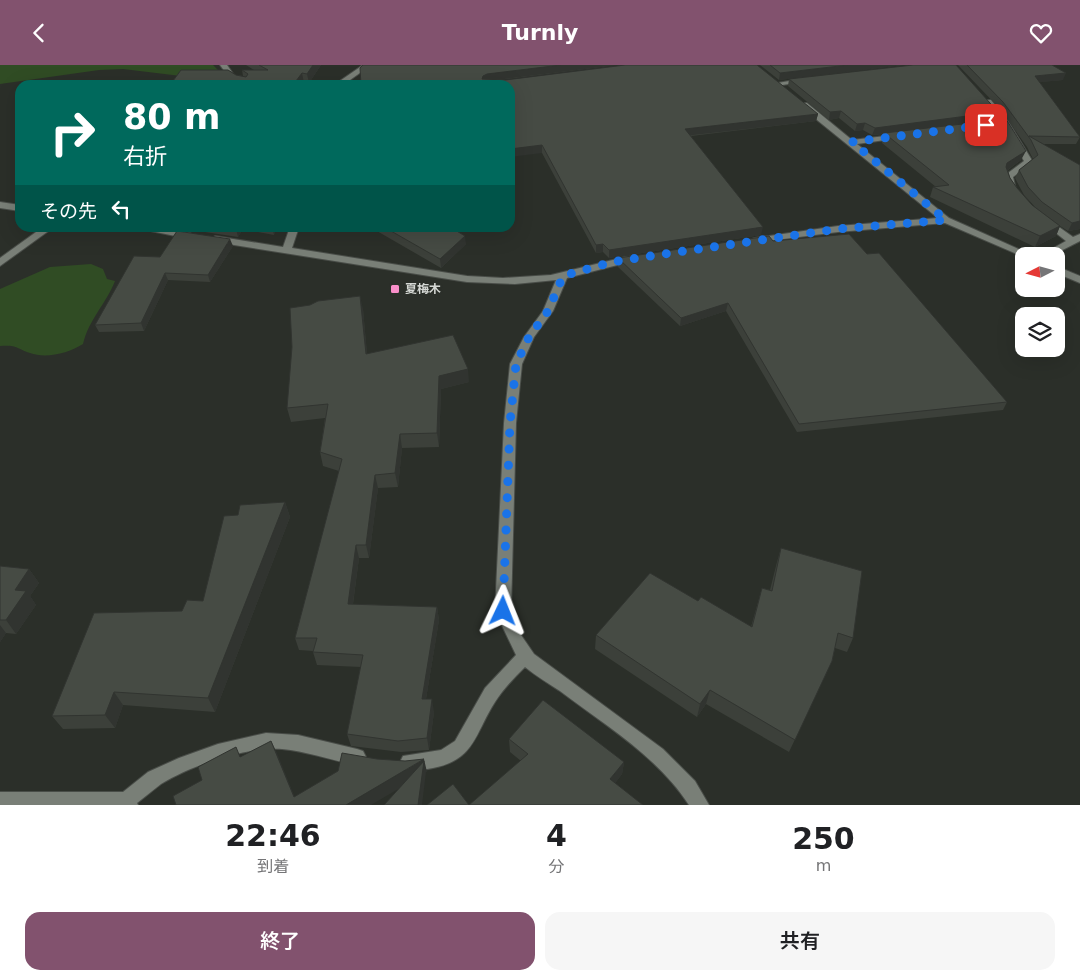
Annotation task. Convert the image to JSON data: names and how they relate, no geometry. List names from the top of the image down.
{
  "places": {
    "transit": ["夏梅木"]
  },
  "north": "left",
  "page": {
    "header": "Turnly",
    "turn": ["80 m", "右折"],
    "then": "その先",
    "eta": [
      "22:46",
      "到着",
      "4",
      "分",
      "250",
      "m"
    ],
    "buttons": ["終了", "共有"]
  }
}
